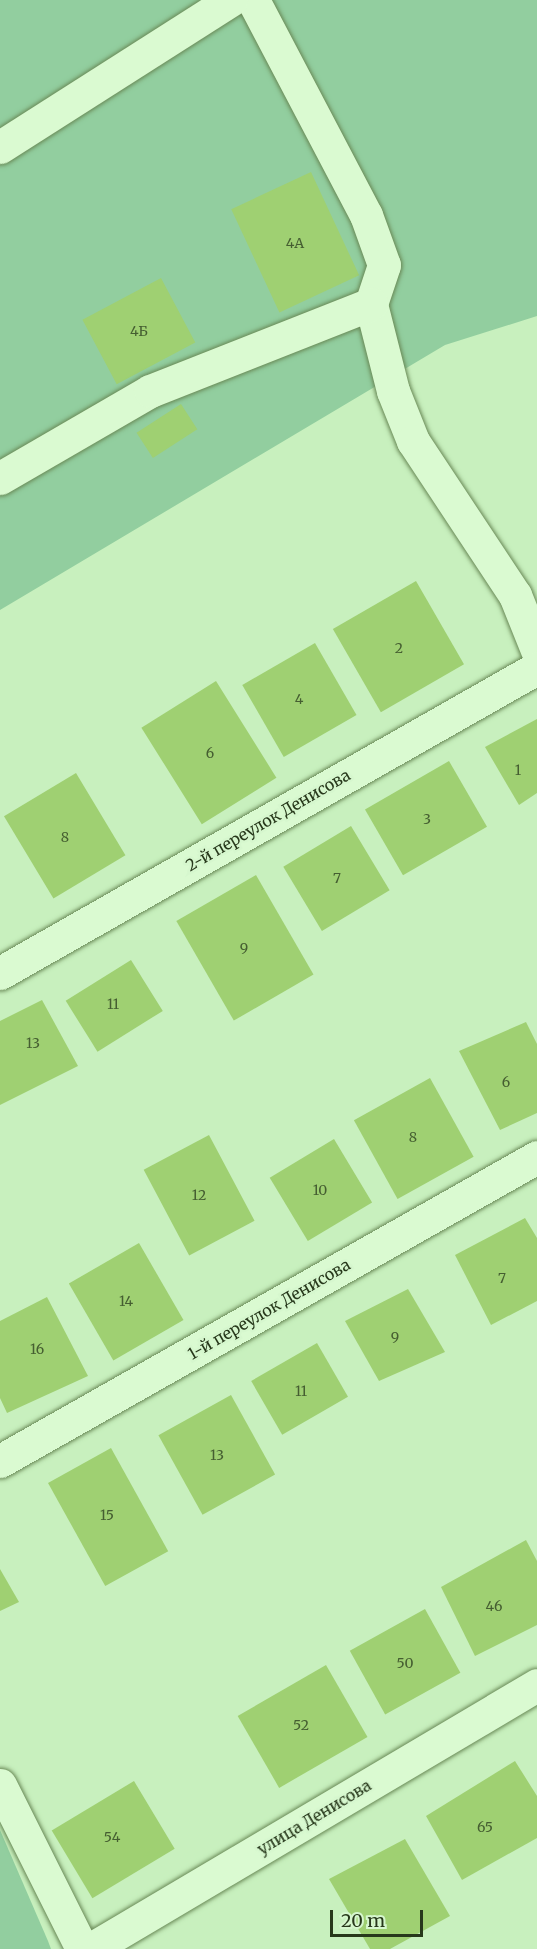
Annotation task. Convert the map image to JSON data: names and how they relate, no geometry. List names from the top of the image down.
{
  "streets": {
    "street": ["2-й переулок Денисова", "1-й переулок Денисова", "улица Денисова"]
  },
  "house_numbers": [
    "4А",
    "4Б",
    "2",
    "4",
    "6",
    "1",
    "3",
    "8",
    "7",
    "9",
    "11",
    "13",
    "6",
    "8",
    "10",
    "12",
    "7",
    "14",
    "9",
    "16",
    "11",
    "13",
    "15",
    "46",
    "50",
    "52",
    "65",
    "54"
  ],
  "scale_bar": "20 m"
}
